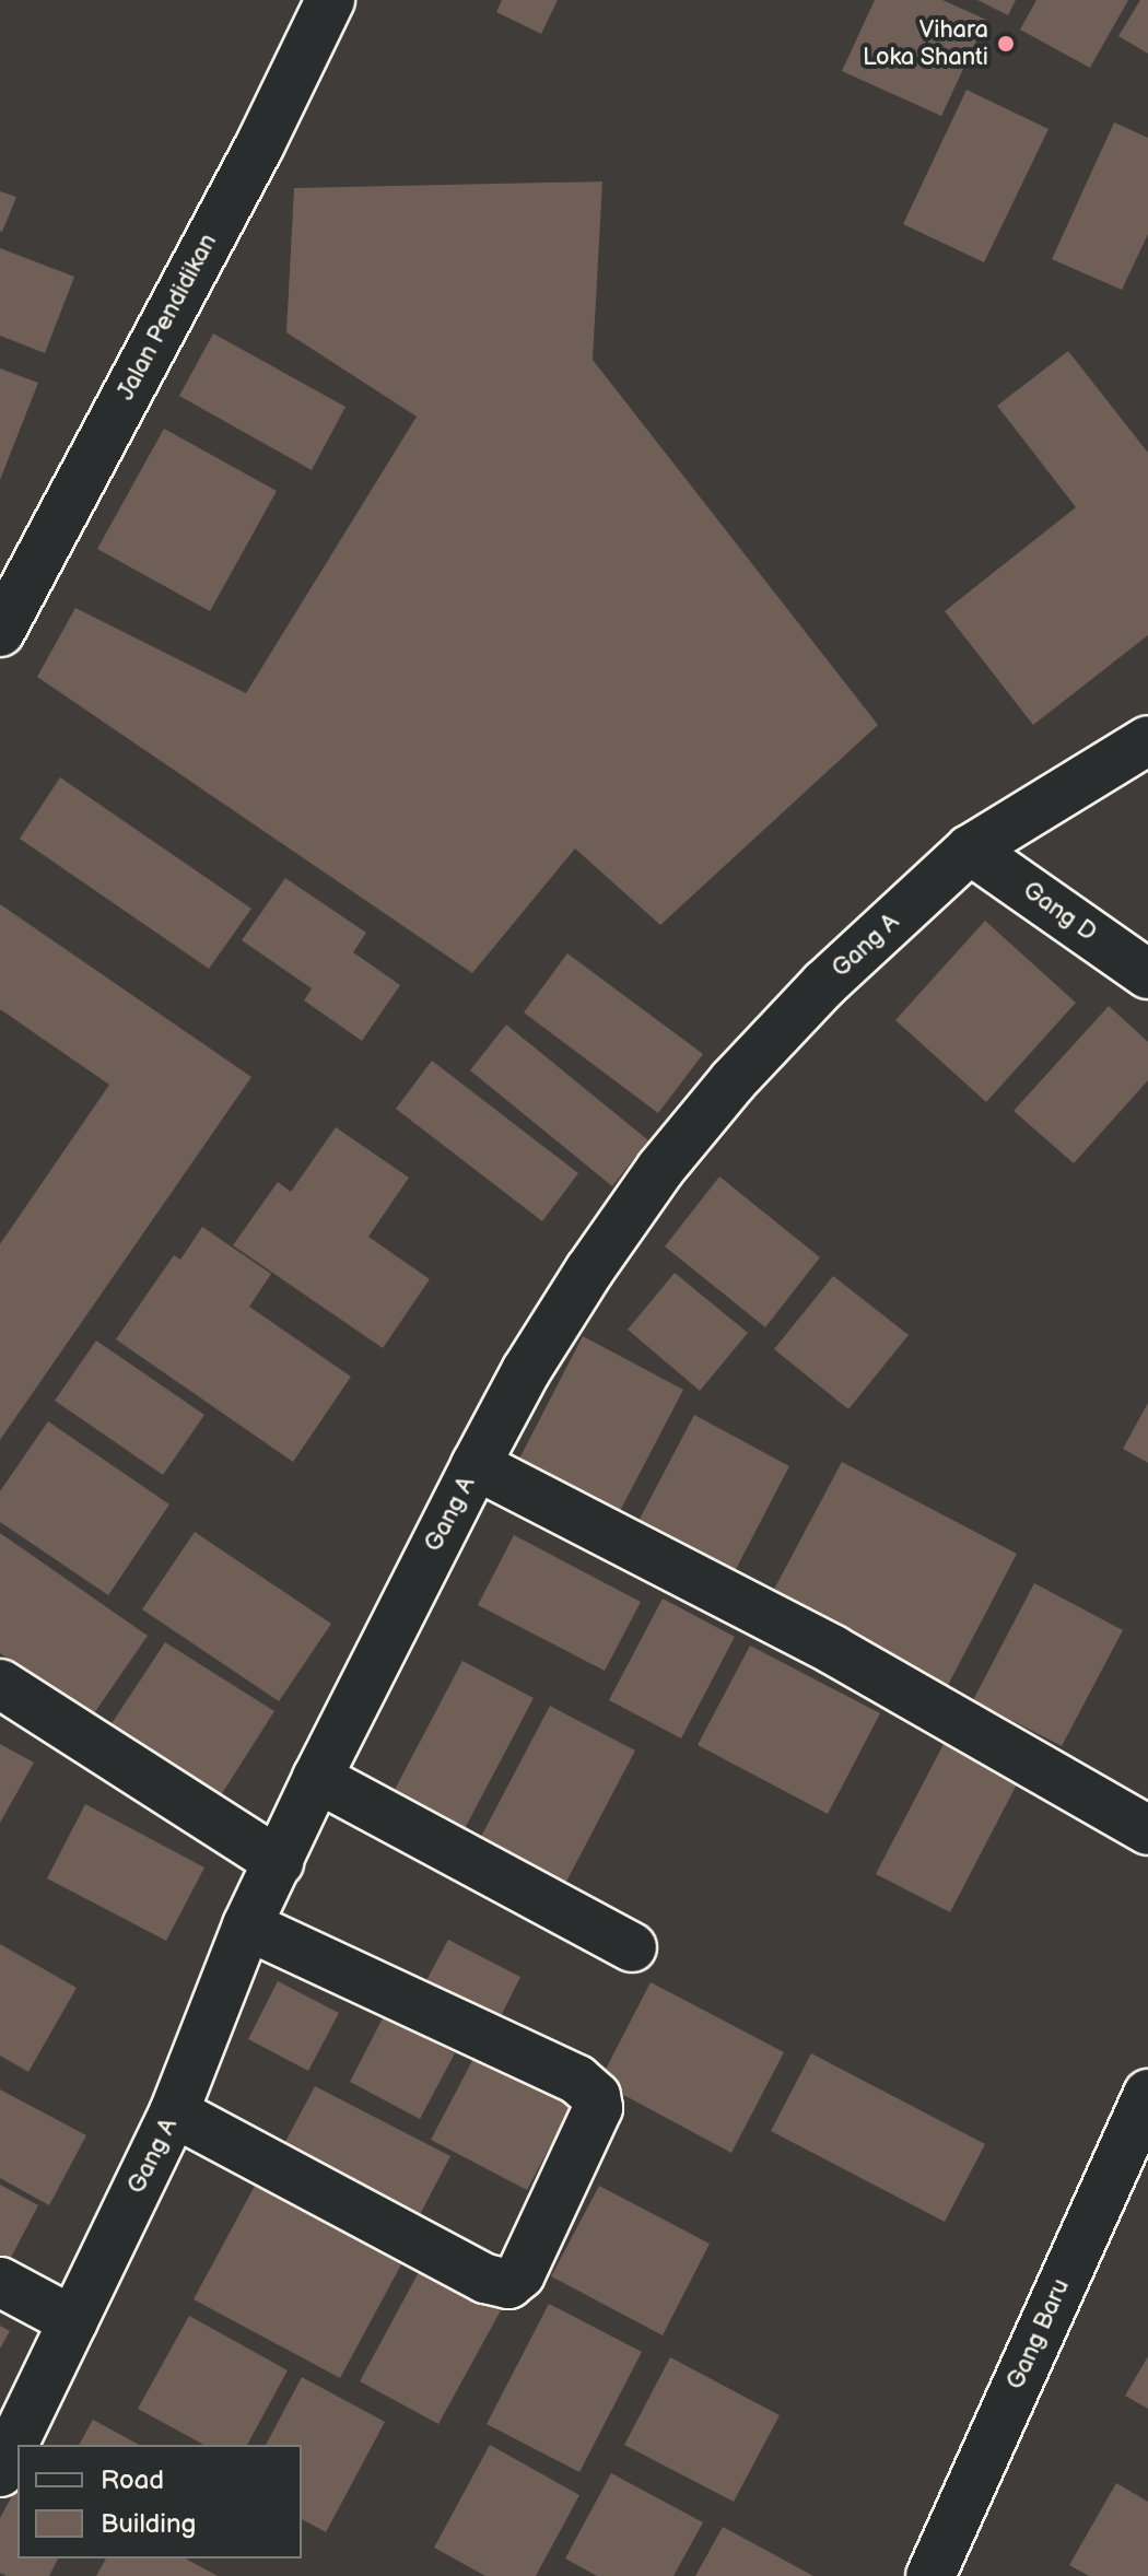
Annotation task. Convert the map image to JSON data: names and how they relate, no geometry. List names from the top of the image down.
{
  "streets": {
    "street": [
      "Jalan Pendidikan",
      "Gang D",
      "Gang A",
      "Gang Baru"
    ]
  },
  "crossings": [
    ["Gang D", "Gang A"]
  ],
  "places": ["Vihara Loka Shanti"],
  "legend": ["Road", "Building"]
}
